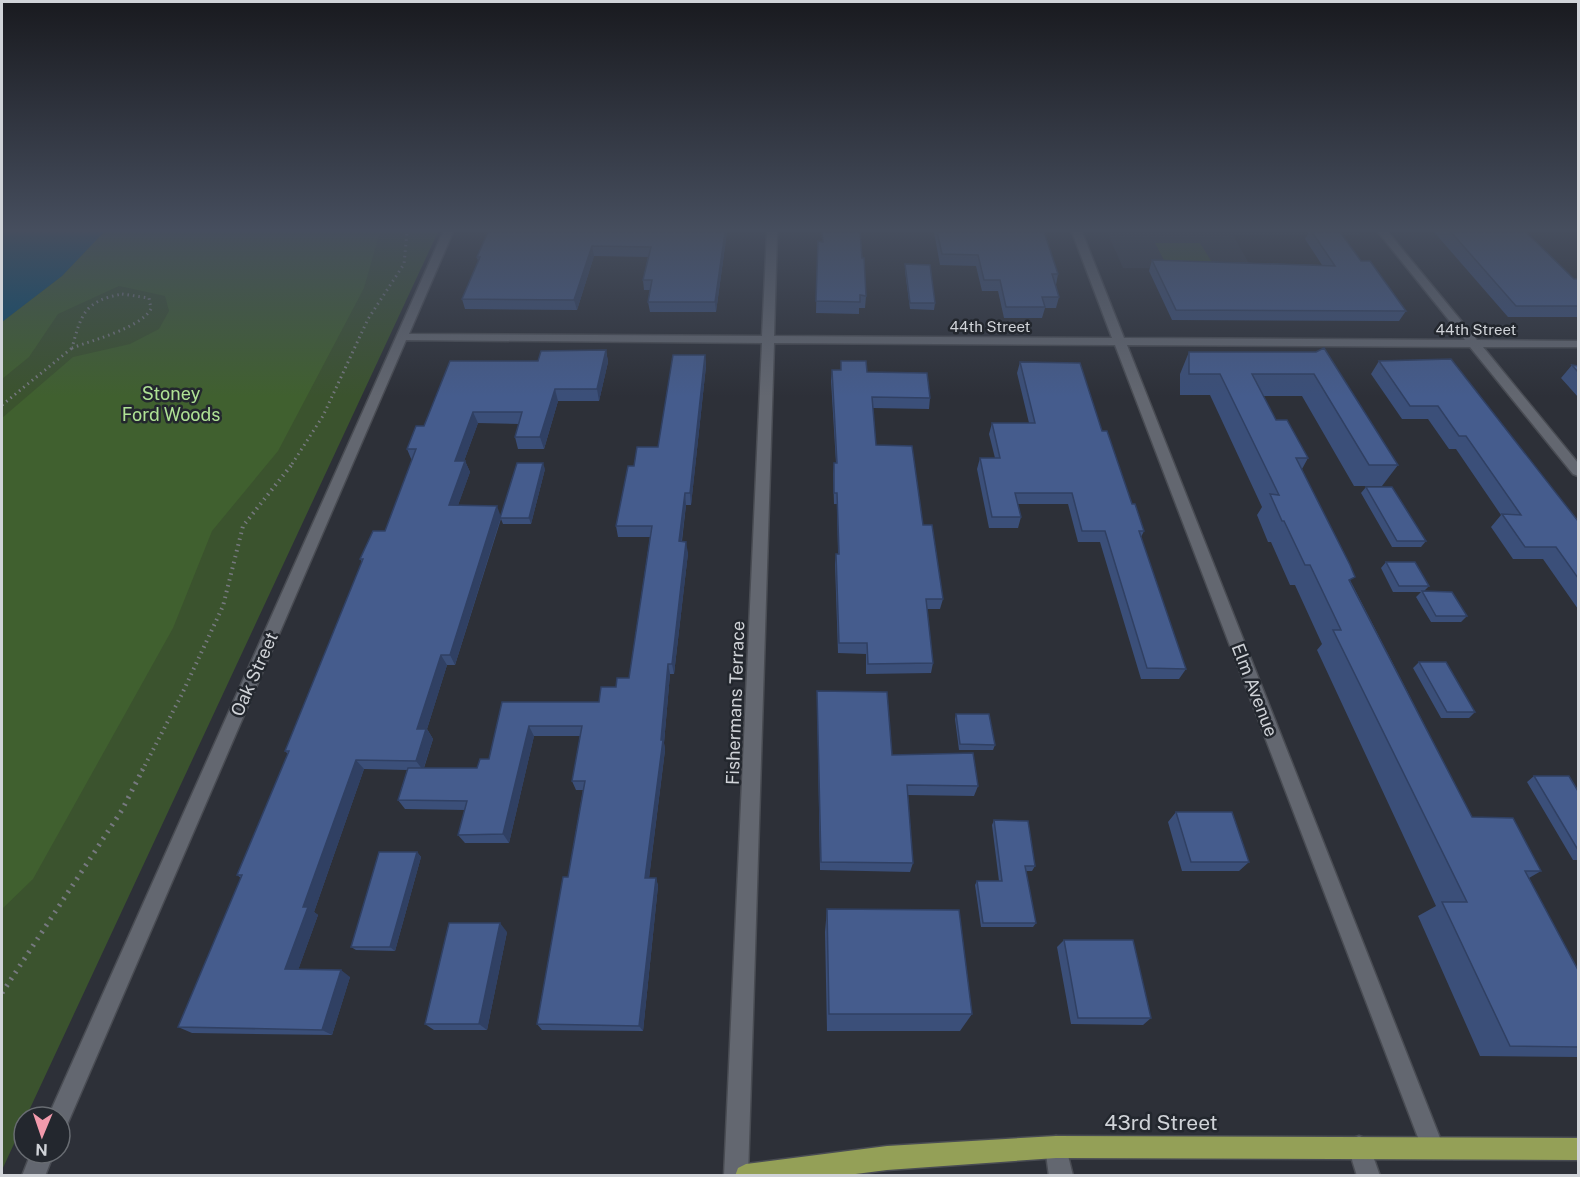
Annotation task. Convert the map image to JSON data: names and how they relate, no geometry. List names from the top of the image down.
{
  "streets": {
    "main road": ["43rd Street"],
    "street": [
      "44th Street",
      "Oak Street",
      "Elm Avenue",
      "Fishermans Terrace"
    ]
  },
  "crossings": [
    ["44th Street", "Oak Street"],
    ["44th Street", "Elm Avenue"],
    ["44th Street", "Fishermans Terrace"],
    ["Elm Avenue", "43rd Street"]
  ],
  "parks": ["Stoney Ford Woods"],
  "north": "bottom"
}
